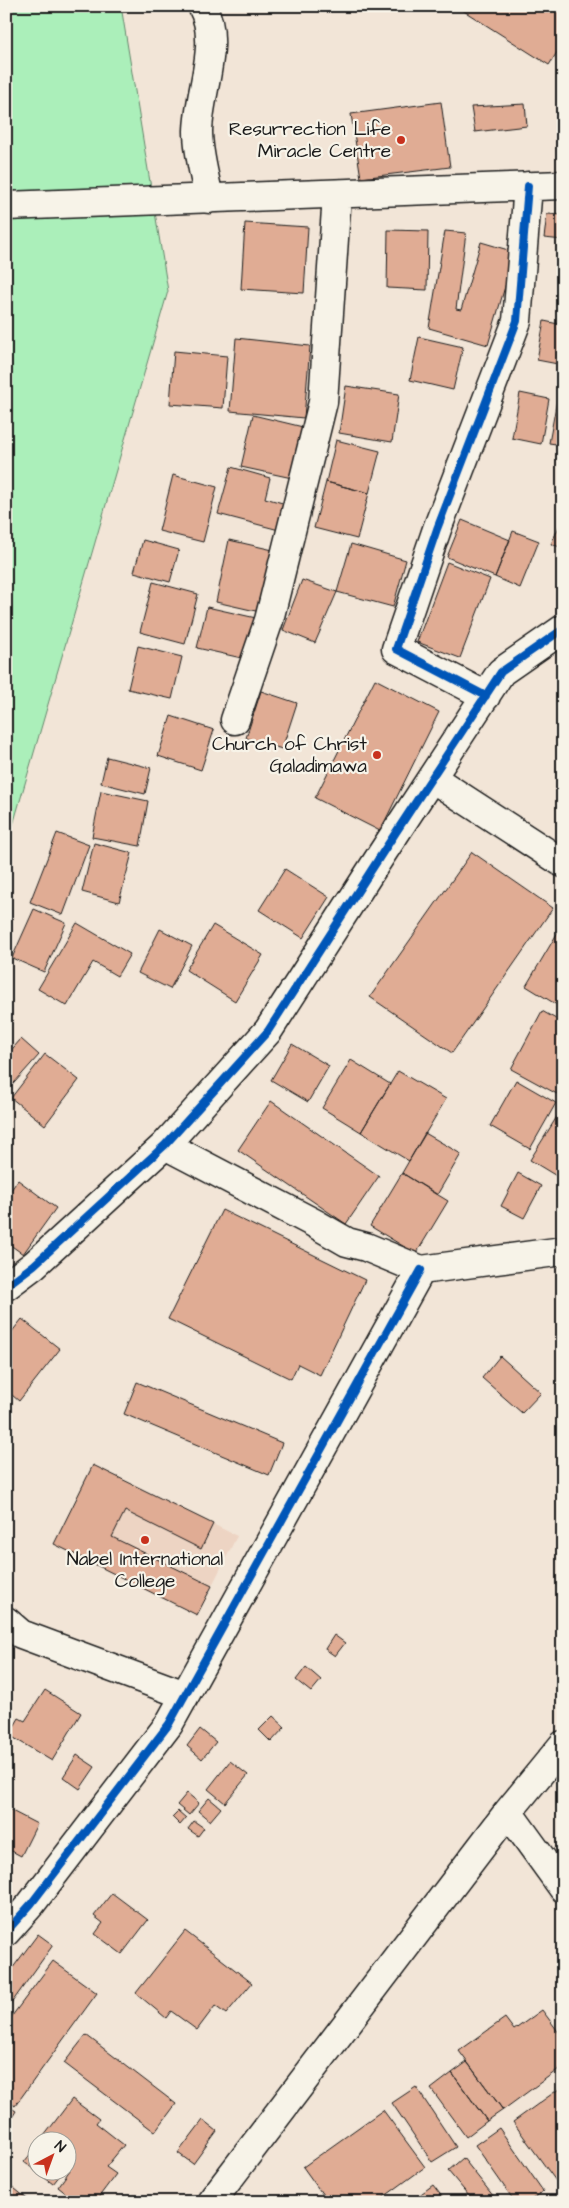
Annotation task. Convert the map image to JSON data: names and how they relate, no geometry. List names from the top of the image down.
{
  "places": ["Resurrection Life Miracle Centre", "Church of Christ Galadimawa", "Nabel International College"],
  "north": "top right"
}
